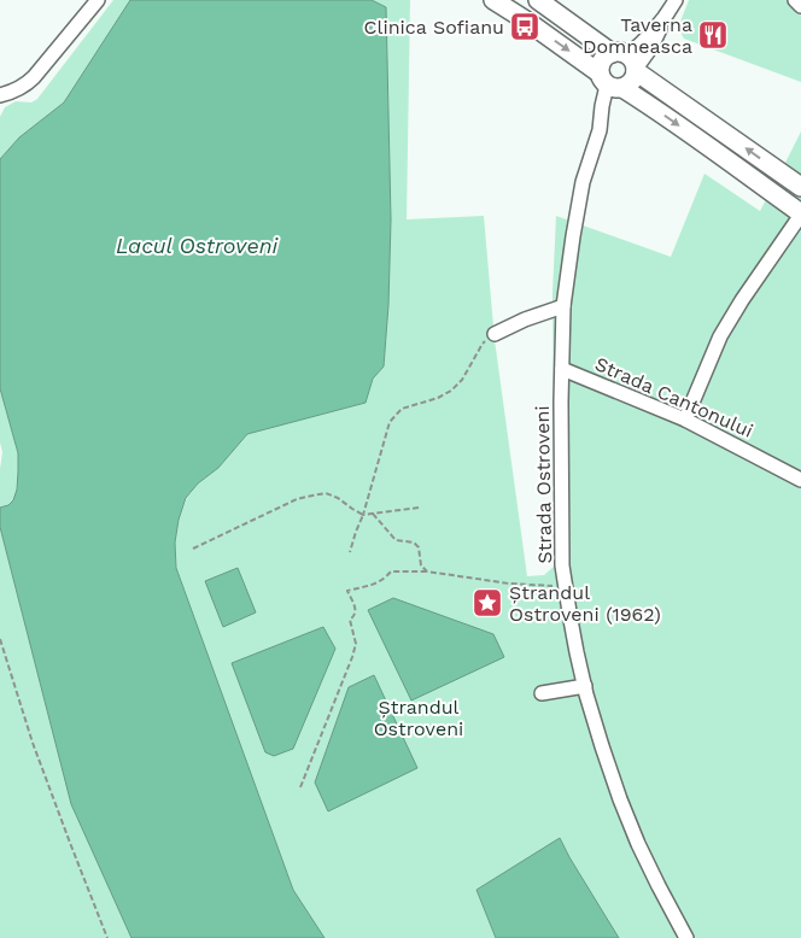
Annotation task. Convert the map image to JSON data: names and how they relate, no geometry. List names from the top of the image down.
{
  "streets": {
    "street": ["Strada Cantonului", "Strada Ostroveni"]
  },
  "crossings": [
    ["Strada Cantonului", "Strada Ostroveni"]
  ],
  "water": ["Lacul Ostroveni"],
  "parks": ["Ștrandul Ostroveni"],
  "places": {
    "bus stop": ["Clinica Sofianu"],
    "restaurant": ["Taverna Domneasca"],
    "place": ["Ștrandul Ostroveni (1962)"]
  }
}
